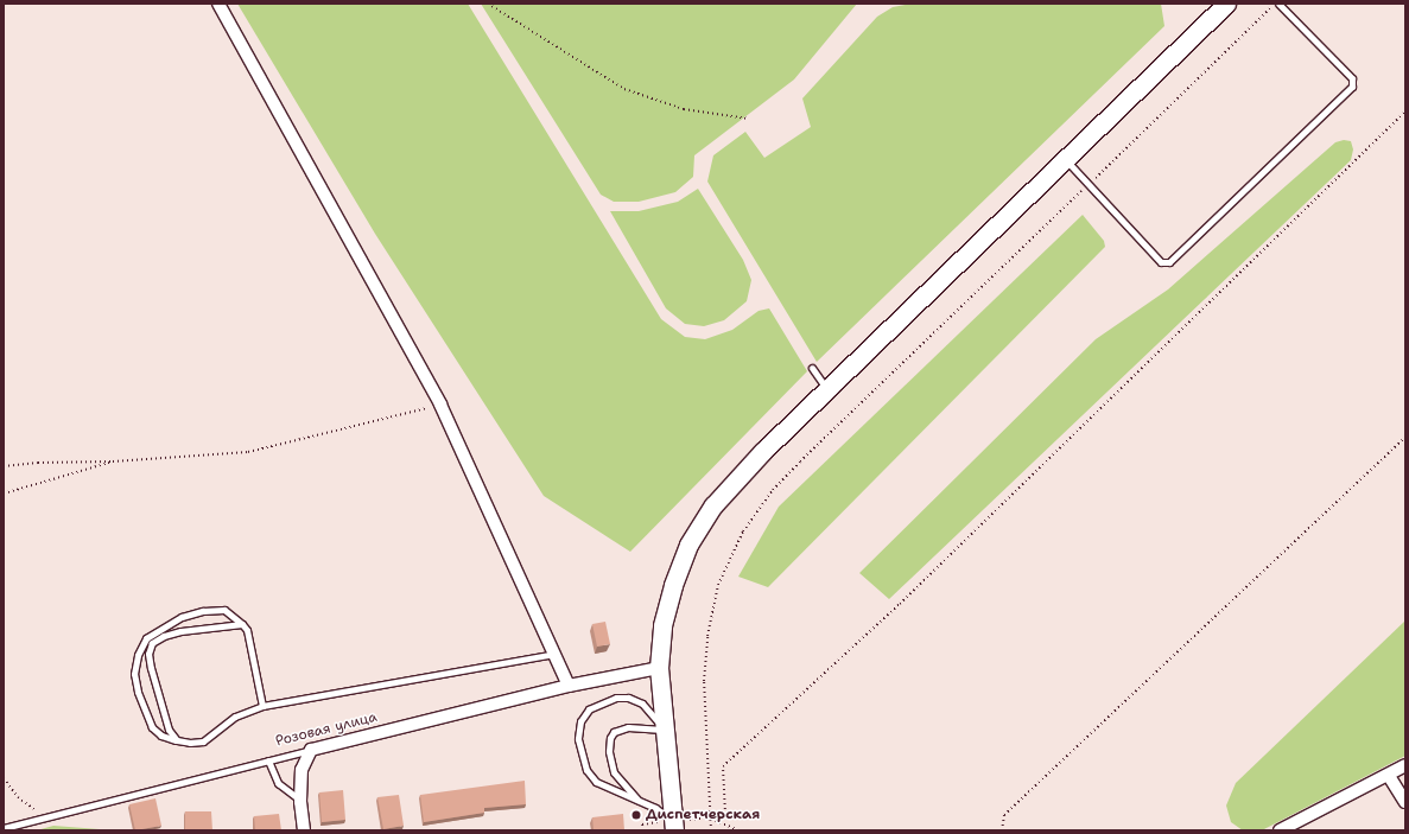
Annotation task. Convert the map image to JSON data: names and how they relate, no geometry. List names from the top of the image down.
{
  "streets": {
    "street": ["Розовая улица"]
  },
  "places": ["Диспетчерская"]
}
